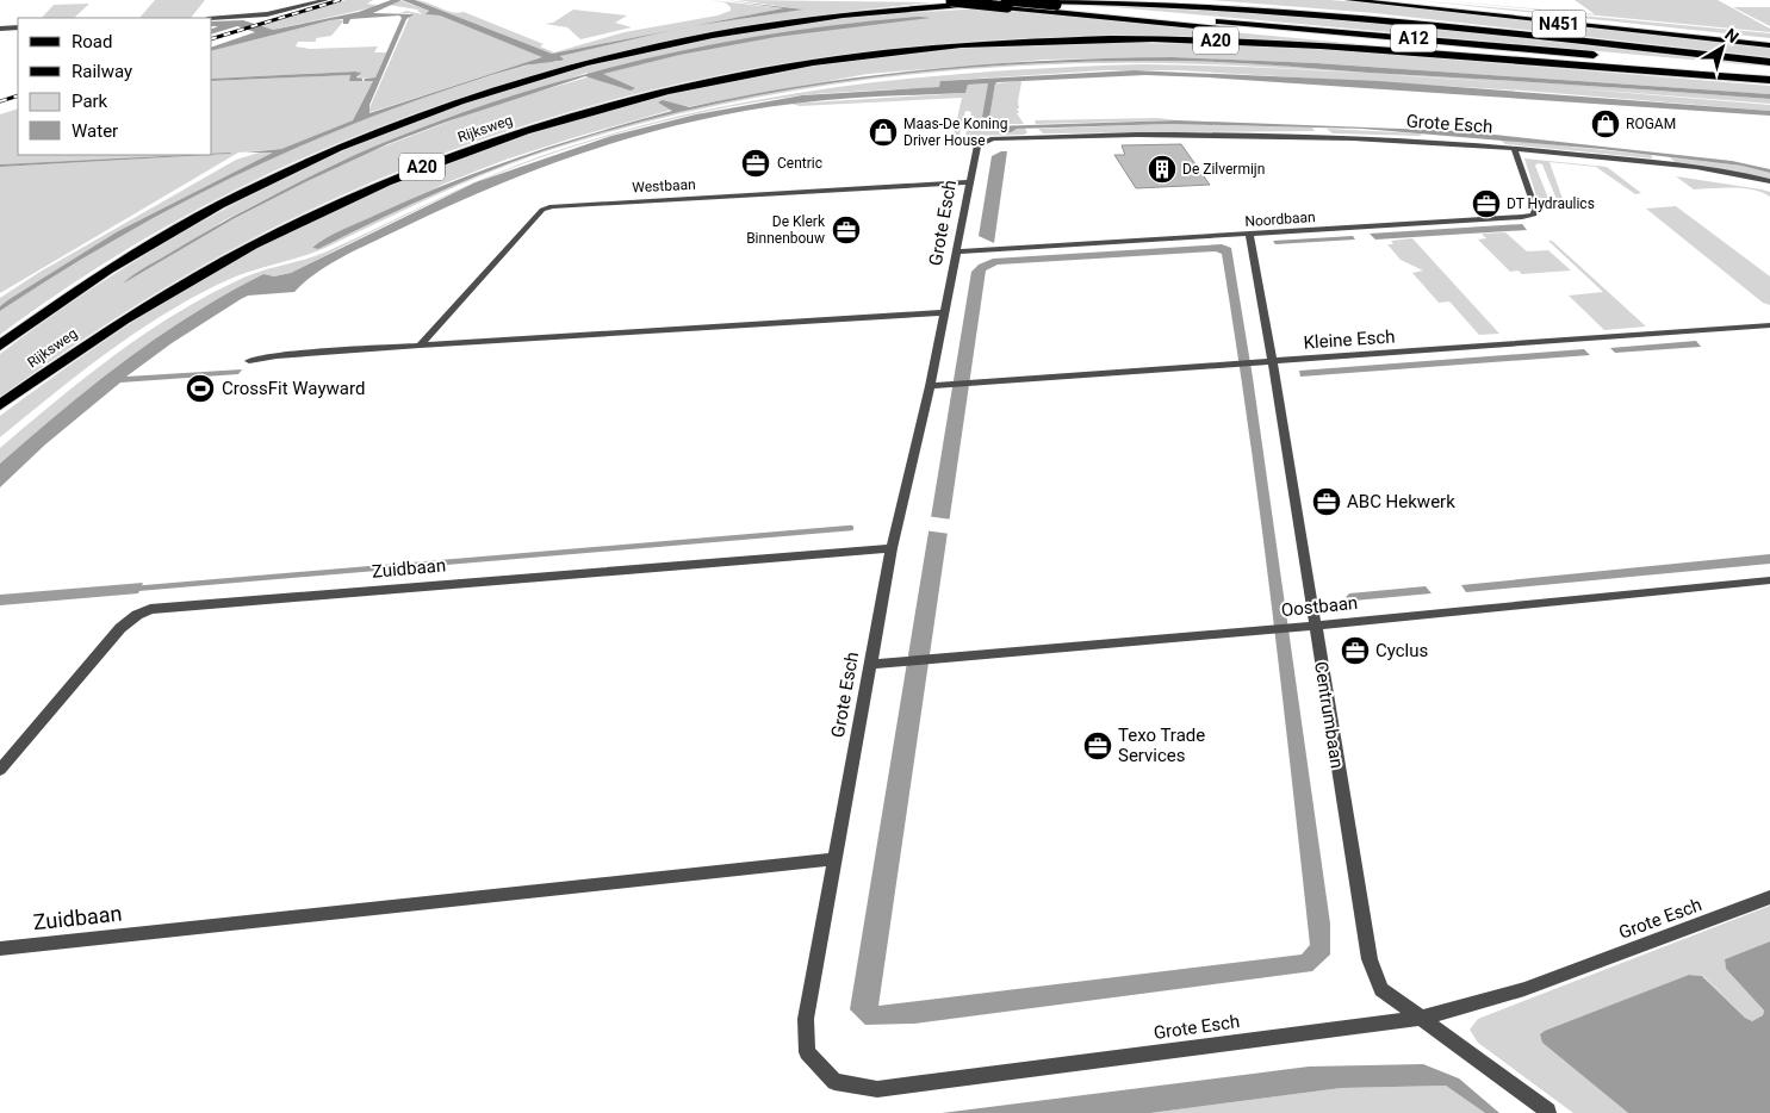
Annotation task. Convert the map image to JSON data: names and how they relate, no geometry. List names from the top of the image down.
{
  "streets": {
    "highway": ["A12", "A20", "Rijksweg"],
    "main road": ["N451"],
    "street": [
      "Grote Esch",
      "Westbaan",
      "Noordbaan",
      "Kleine Esch",
      "Zuidbaan",
      "Oostbaan",
      "Centrumbaan"
    ]
  },
  "crossings": [
    ["A12", "Rijksweg"],
    ["Grote Esch", "Westbaan"],
    ["Grote Esch", "Noordbaan"],
    ["Grote Esch", "Kleine Esch"],
    ["Grote Esch", "Zuidbaan"],
    ["Grote Esch", "Oostbaan"],
    ["Grote Esch", "Centrumbaan"],
    ["Noordbaan", "Centrumbaan"],
    ["Kleine Esch", "Centrumbaan"],
    ["Oostbaan", "Centrumbaan"]
  ],
  "places": {
    "shop": ["ROGAM", "Maas-De Koning Driver House"],
    "office": [
      "Centric",
      "DT Hydraulics",
      "De Klerk Binnenbouw",
      "ABC Hekwerk",
      "Cyclus",
      "Texo Trade Services"
    ],
    "building": ["De Zilvermijn"],
    "sports": ["CrossFit Wayward"]
  },
  "legend": [
    "Road",
    "Railway",
    "Park",
    "Water"
  ],
  "north": "top right"
}
